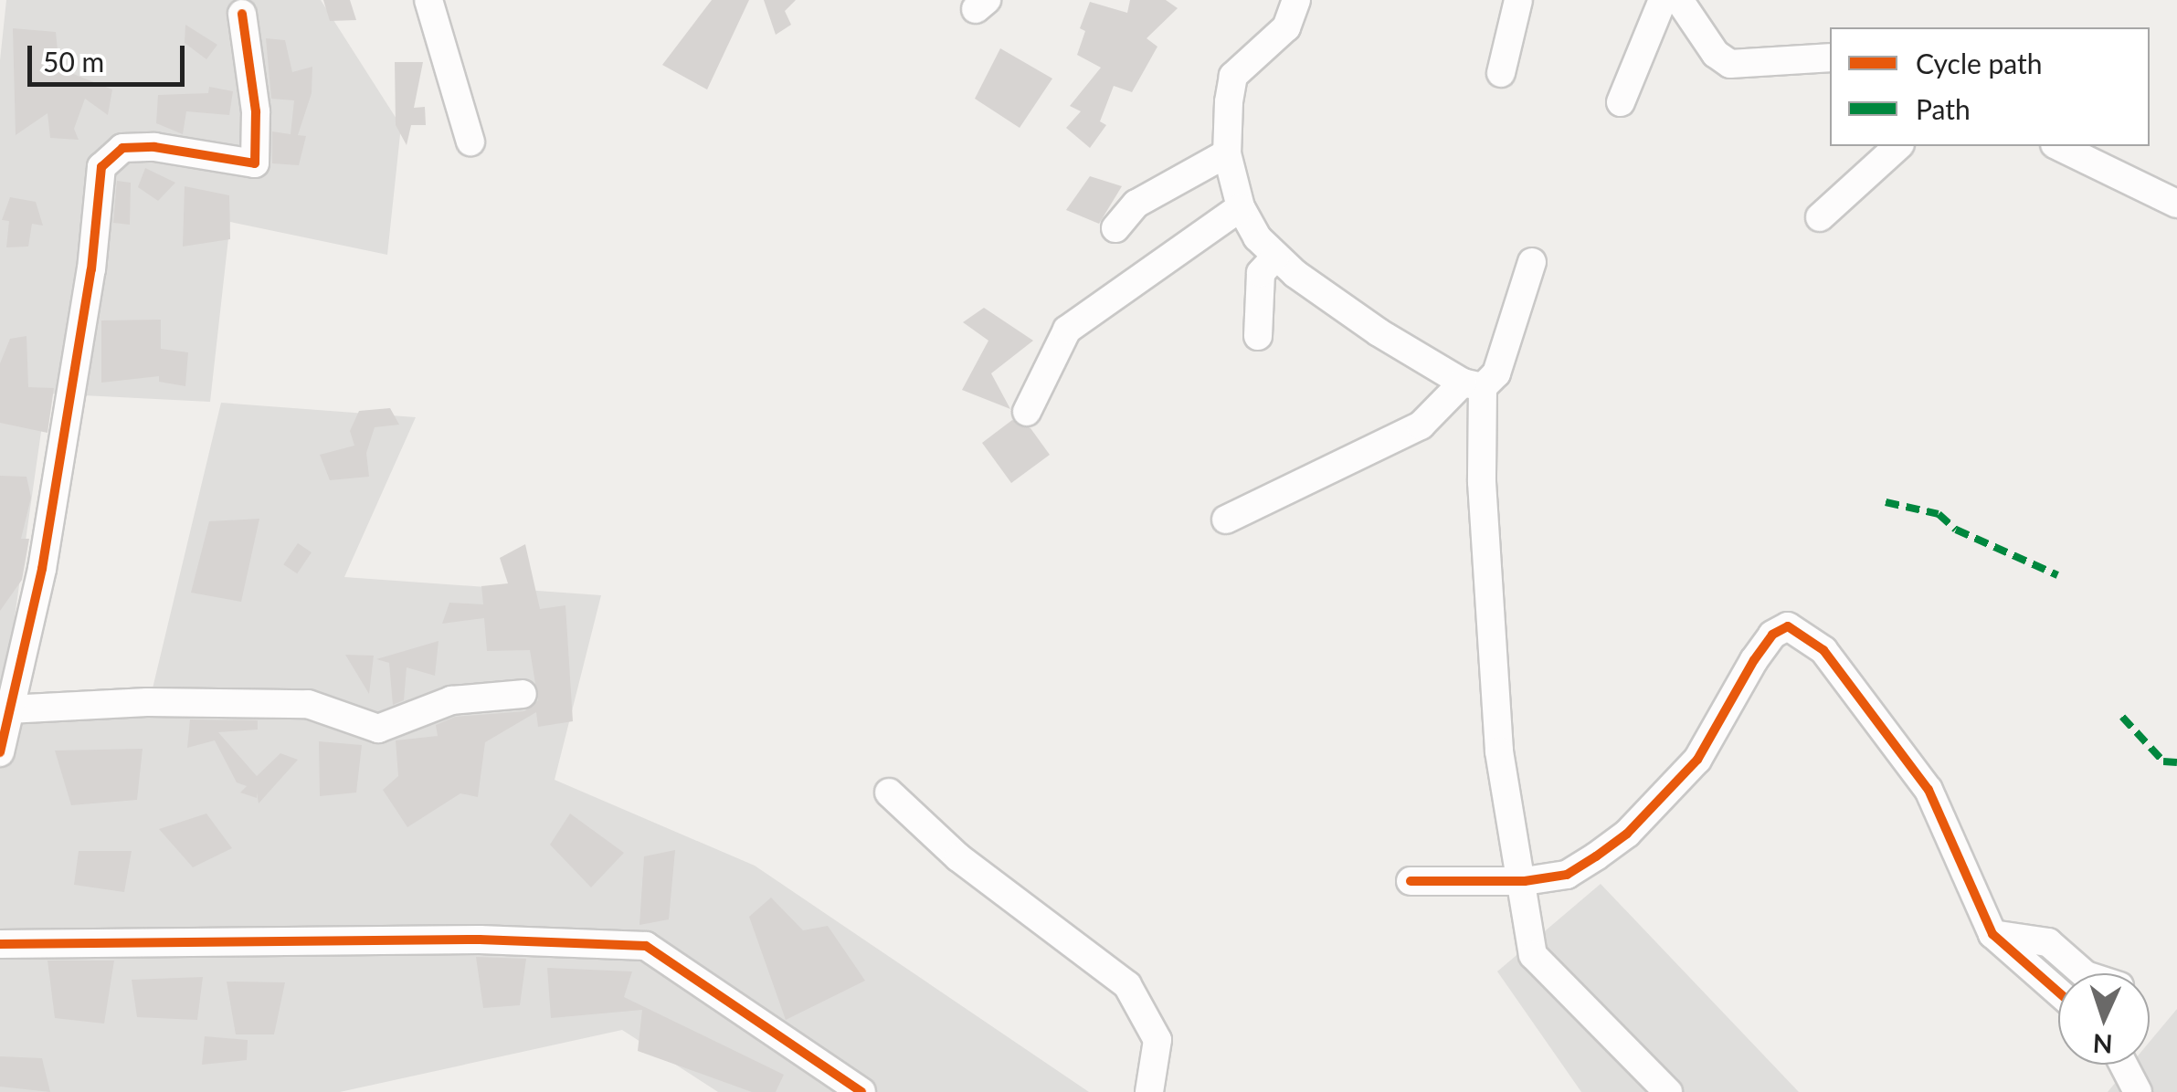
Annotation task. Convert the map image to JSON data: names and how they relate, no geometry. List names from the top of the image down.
{
  "legend": ["Cycle path", "Path"],
  "scale_bar": "50 m",
  "north": "bottom"
}
